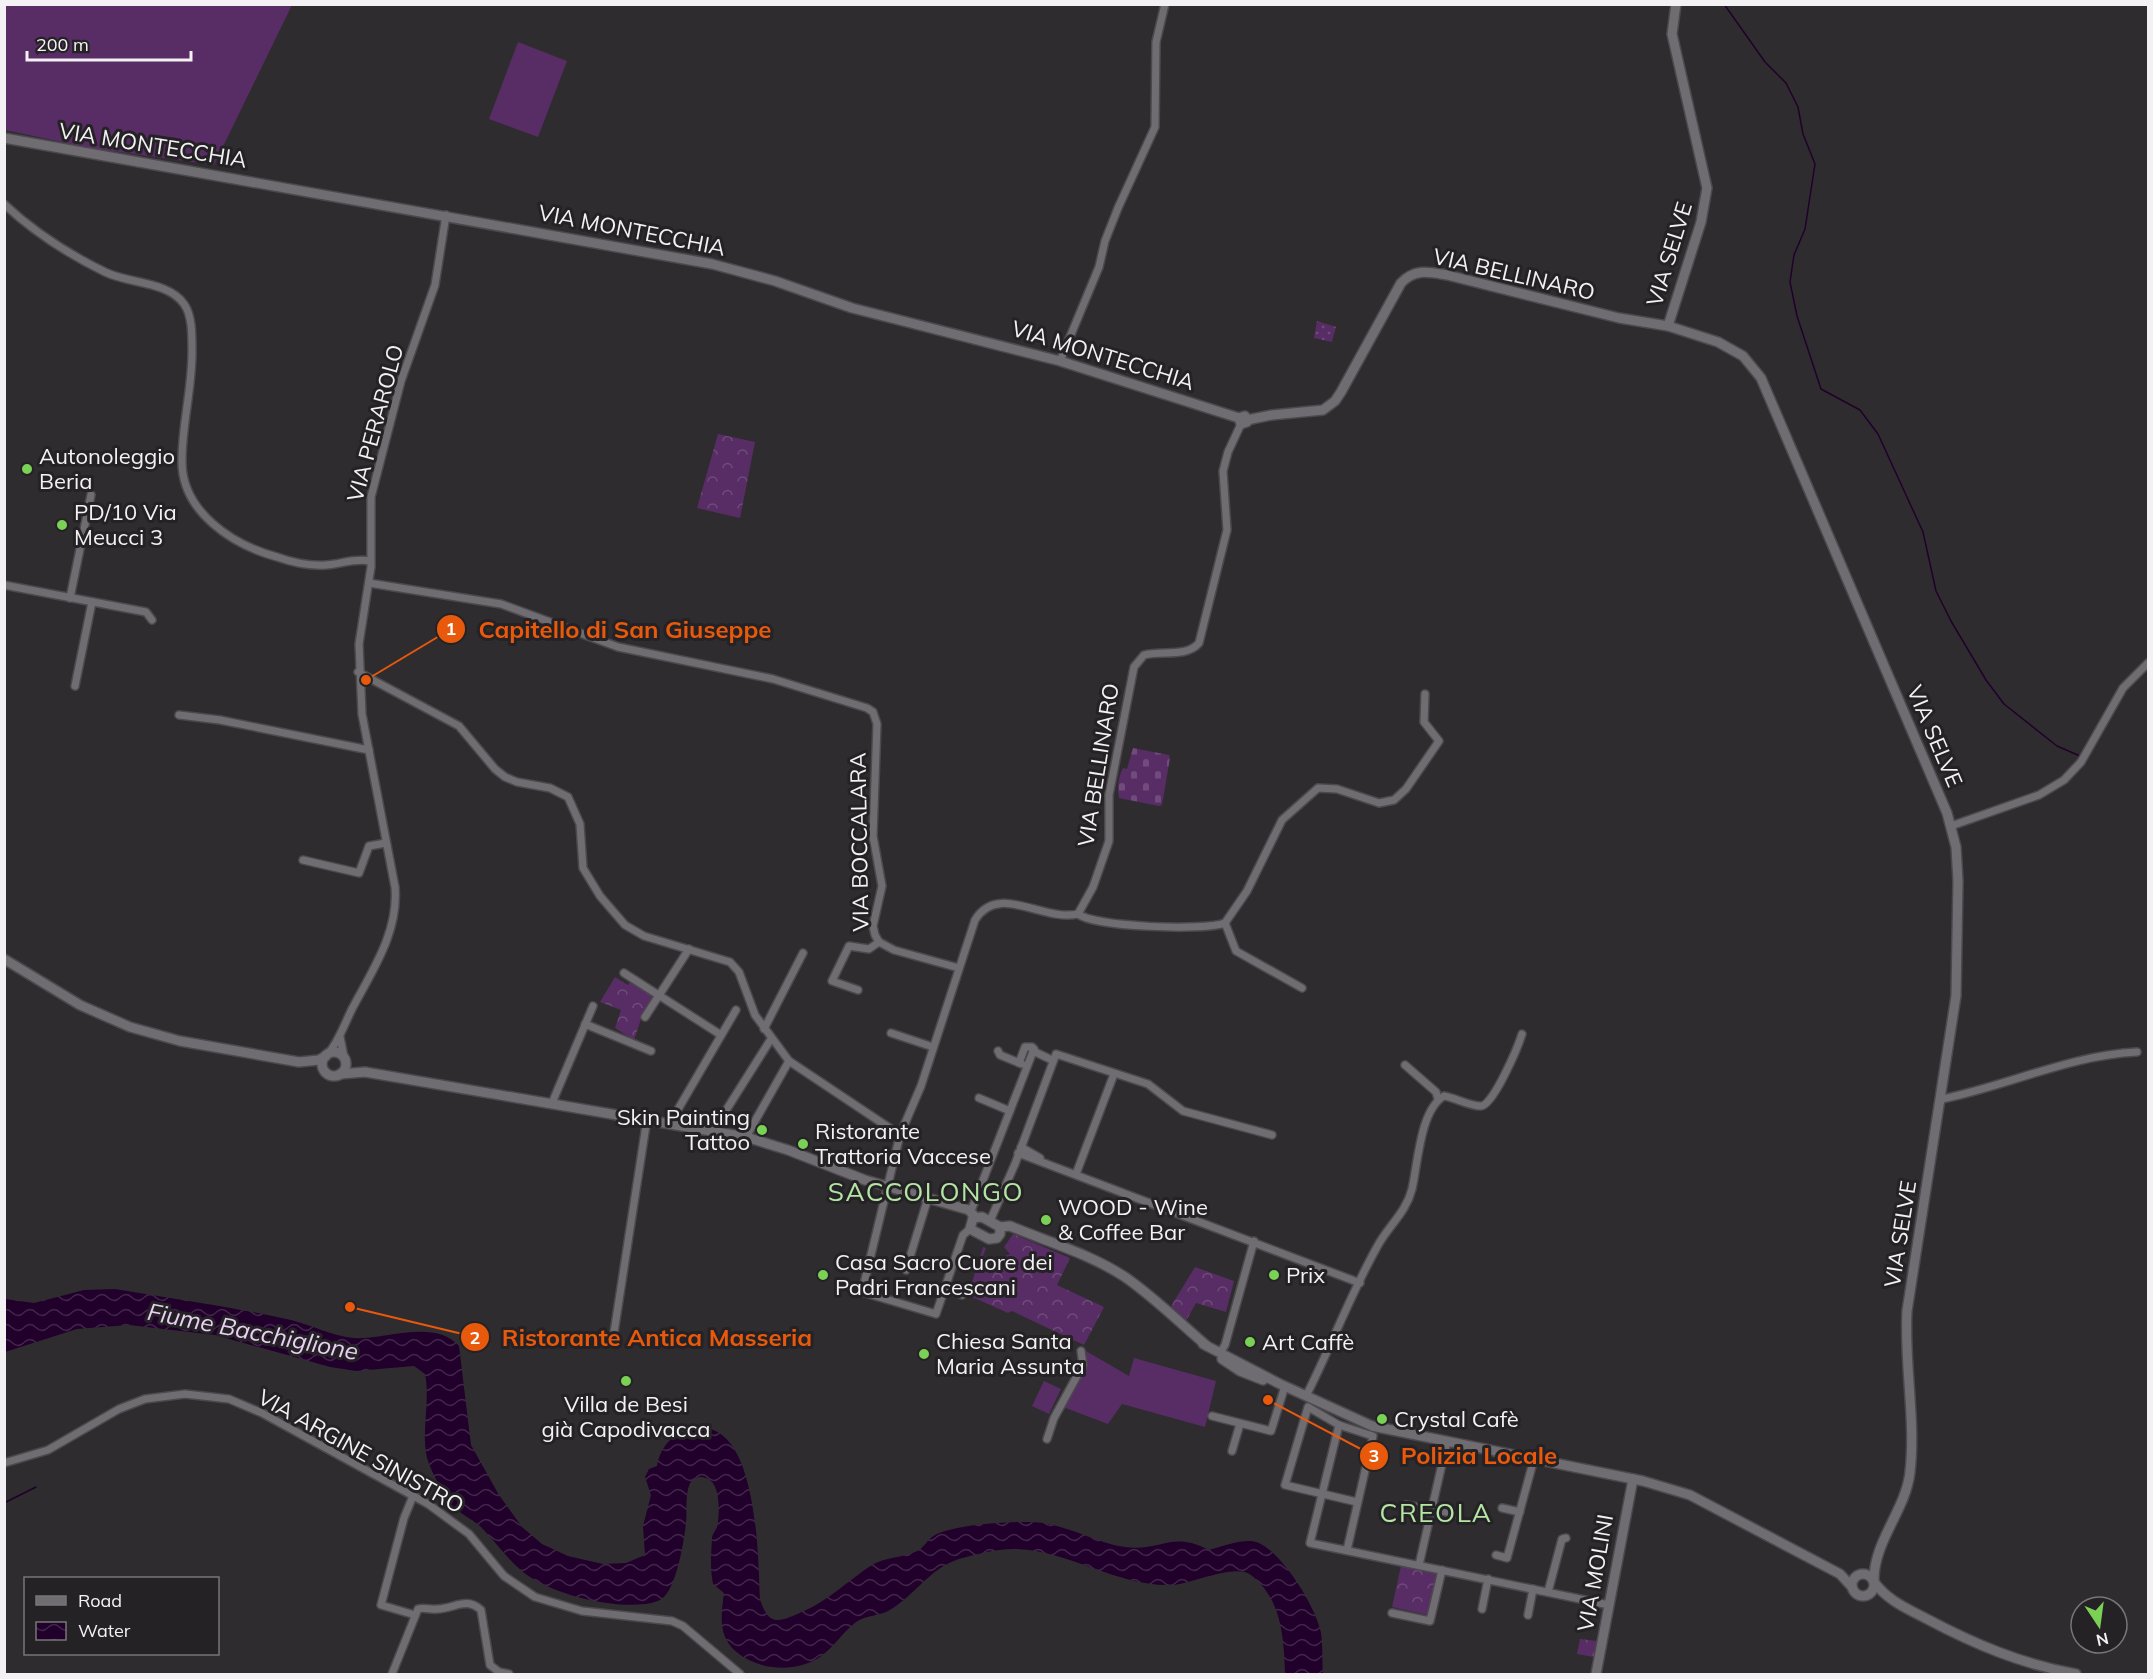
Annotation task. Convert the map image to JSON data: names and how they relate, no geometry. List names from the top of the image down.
{
  "streets": {
    "street": [
      "VIA MONTECCHIA",
      "VIA SELVE",
      "VIA BELLINARO",
      "VIA PERAROLO",
      "VIA BOCCALARA",
      "VIA ARGINE SINISTRO",
      "VIA MOLINI"
    ]
  },
  "crossings": [
    ["VIA MONTECCHIA", "VIA BELLINARO"],
    ["VIA MONTECCHIA", "VIA PERAROLO"],
    ["VIA SELVE", "VIA BELLINARO"],
    ["VIA PERAROLO", "VIA BOCCALARA"]
  ],
  "districts": ["SACCOLONGO", "CREOLA"],
  "water": ["Fiume Bacchiglione"],
  "places": [
    "Autonoleggio Beria",
    "PD/10 Via Meucci 3",
    "Capitello di San Giuseppe",
    "Skin Painting Tattoo",
    "Ristorante Trattoria Vaccese",
    "WOOD - Wine & Coffee Bar",
    "Casa Sacro Cuore dei Padri Francescani",
    "Prix",
    "Ristorante Antica Masseria",
    "Art Caffè",
    "Chiesa Santa Maria Assunta",
    "Villa de Besi già Capodivacca",
    "Polizia Locale",
    "Crystal Cafè"
  ],
  "legend": ["Road", "Water"],
  "scale_bar": "200 m",
  "north": "bottom"
}
